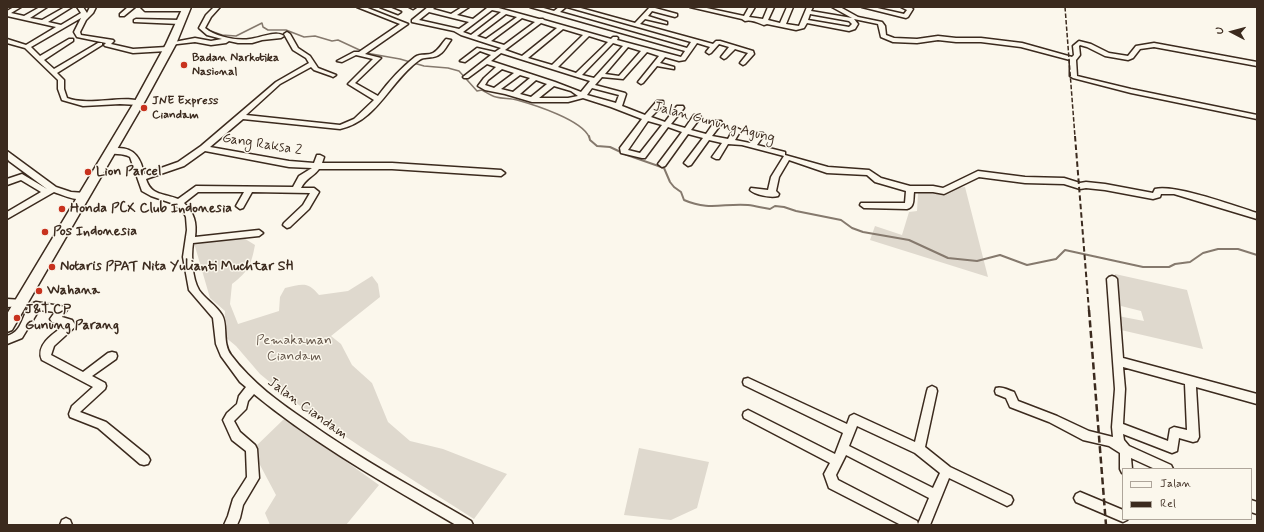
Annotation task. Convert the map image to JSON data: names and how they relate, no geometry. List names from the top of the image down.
{
  "streets": {
    "street": ["Jalan Gunung Agung", "Gang Raksa 2", "Jalan Ciandam"]
  },
  "parks": ["Pemakaman Ciandam"],
  "places": [
    "Badan Narkotika Nasional",
    "JNE Express Ciandam",
    "Lion Parcel",
    "Honda PCX Club Indonesia",
    "Pos Indonesia",
    "Notaris PPAT Nita Yulianti Muchtar SH",
    "Wahana",
    "J&T CP Gunung Parang"
  ],
  "legend": ["Jalan", "Rel"],
  "north": "left"
}
